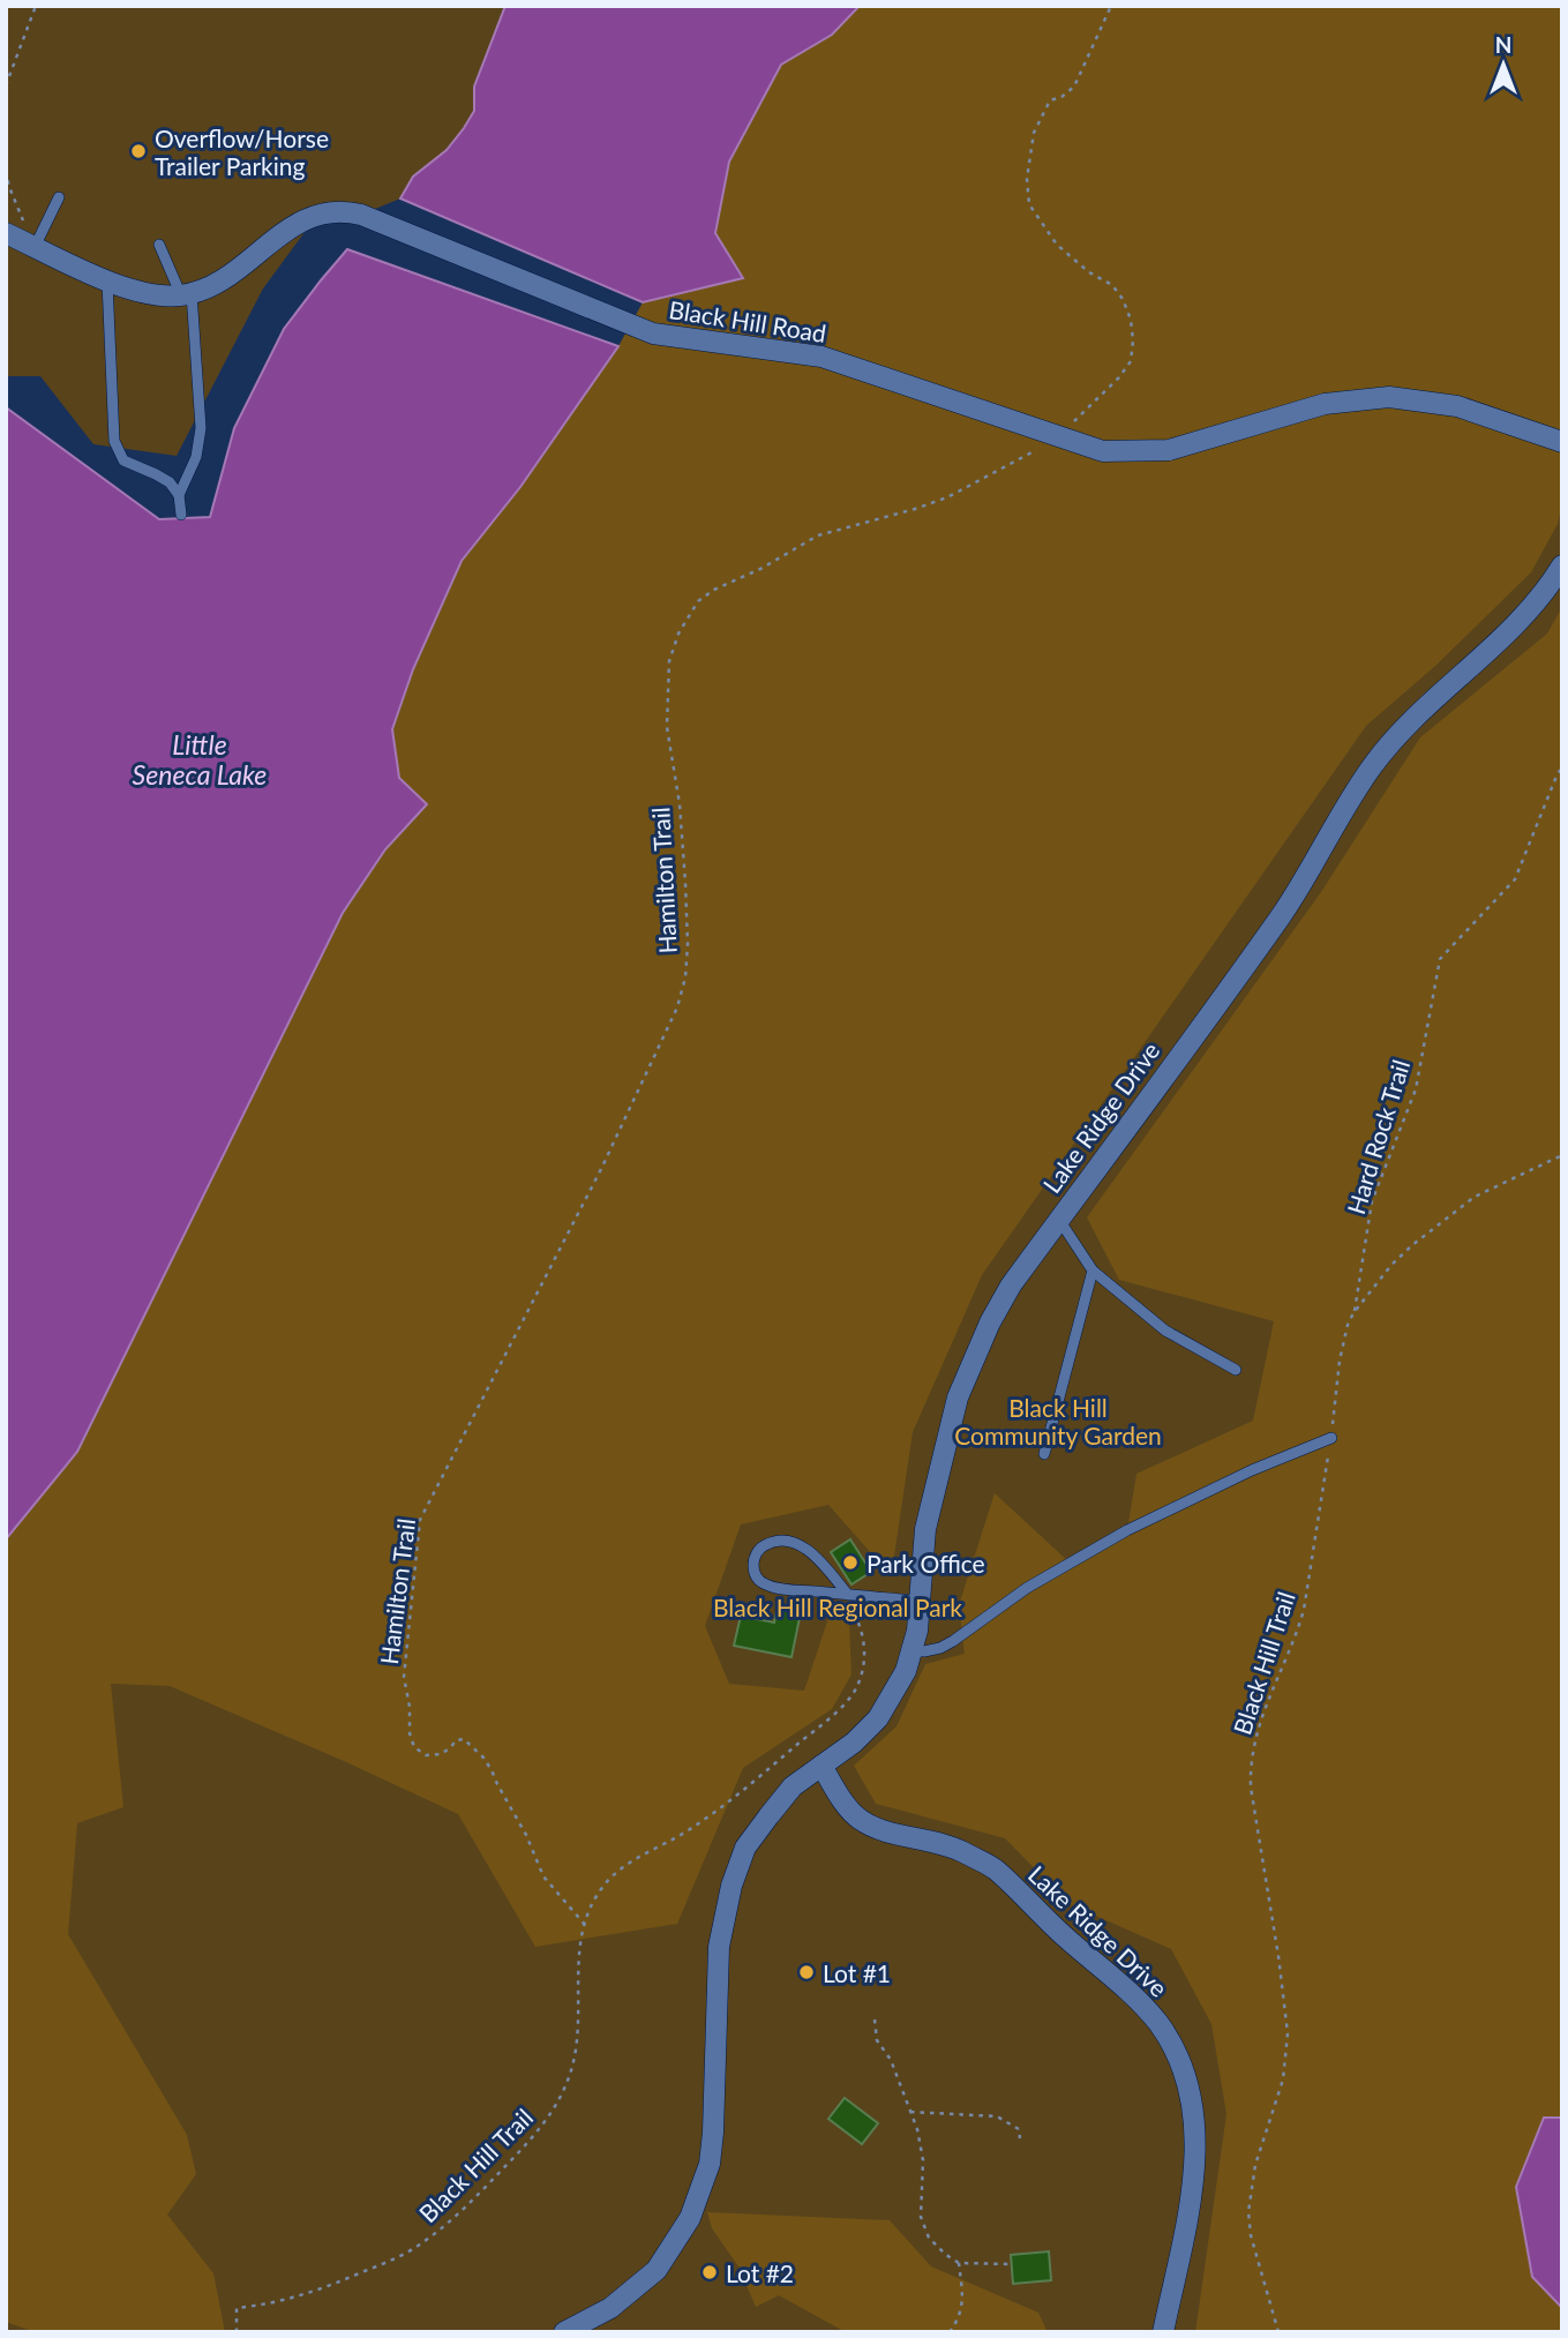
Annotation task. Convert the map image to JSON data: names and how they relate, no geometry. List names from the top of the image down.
{
  "streets": {
    "street": ["Black Hill Road", "Lake Ridge Drive"],
    "path": ["Hamilton Trail", "Hard Rock Trail", "Black Hill Trail"]
  },
  "crossings": [
    ["Black Hill Road", "Hamilton Trail"],
    ["Hamilton Trail", "Black Hill Trail"],
    ["Hard Rock Trail", "Black Hill Trail"]
  ],
  "water": ["Little Seneca Lake"],
  "parks": ["Black Hill Community Garden", "Black Hill Regional Park"],
  "places": [
    "Overflow/Horse Trailer Parking",
    "Park Office",
    "Lot #1",
    "Lot #2"
  ],
  "north": "top"
}
